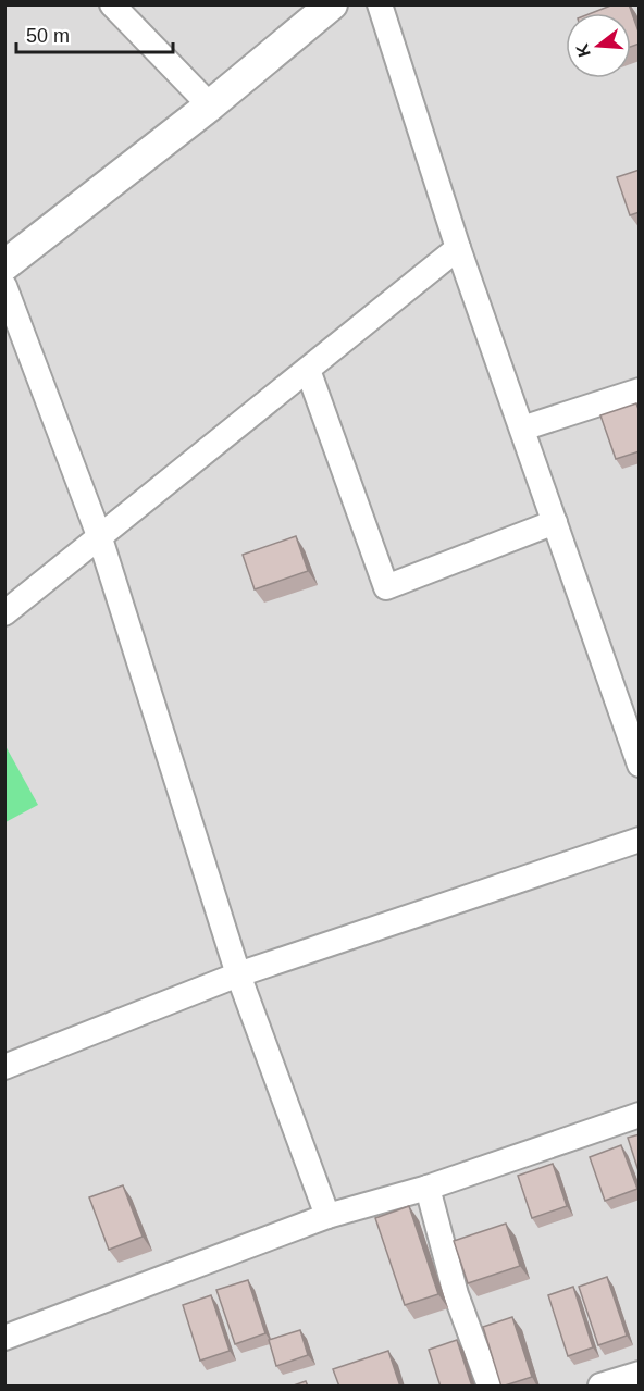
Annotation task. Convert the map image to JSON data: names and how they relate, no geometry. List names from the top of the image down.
{
  "scale_bar": "50 m",
  "north": "left"
}
